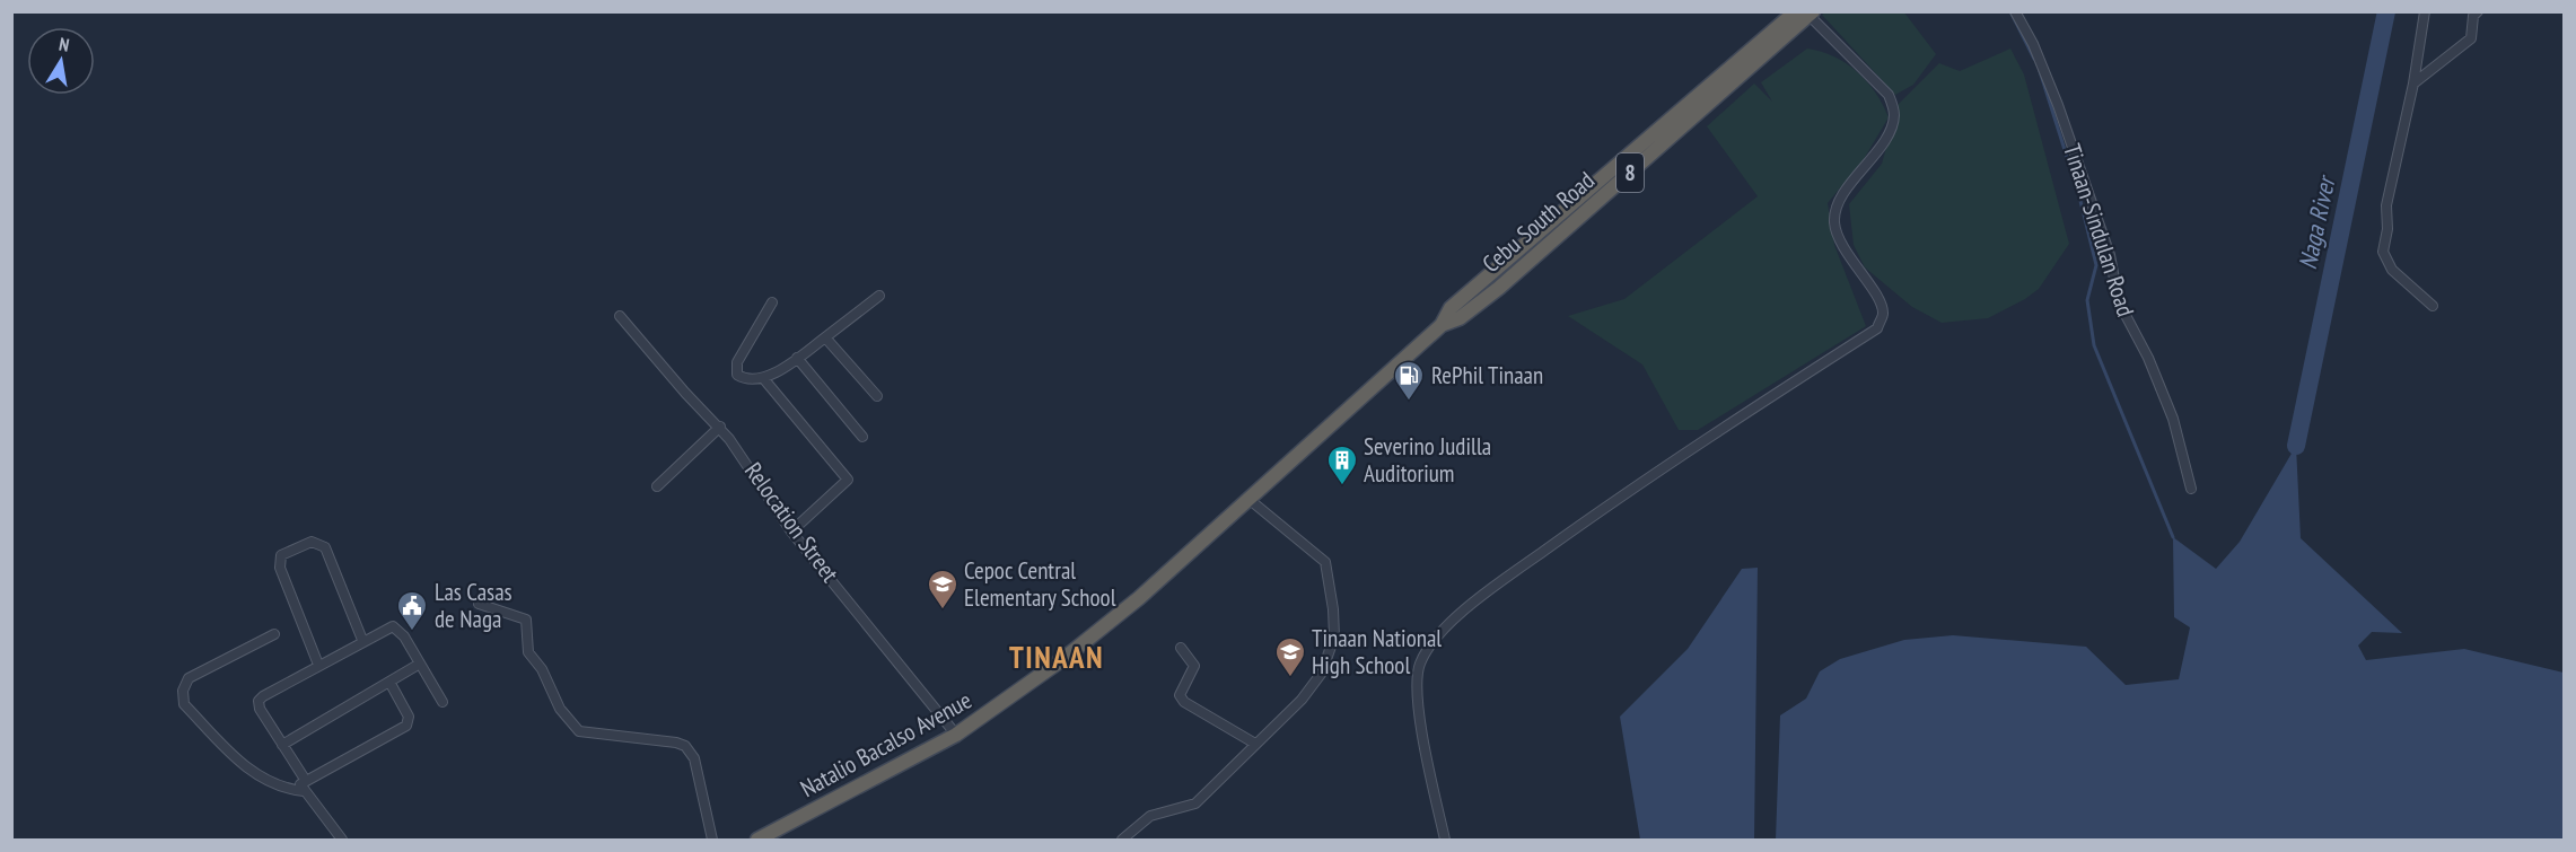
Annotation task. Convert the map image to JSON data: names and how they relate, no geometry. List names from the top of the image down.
{
  "streets": {
    "highway": ["8", "Cebu South Road", "Natalio Bacalso Avenue"],
    "street": ["Tinaan-Sindulan Road", "Relocation Street"]
  },
  "crossings": [
    ["Cebu South Road", "Natalio Bacalso Avenue"],
    ["Relocation Street", "Natalio Bacalso Avenue"]
  ],
  "districts": ["TINAAN"],
  "water": ["Naga River"],
  "places": {
    "fuel station": ["RePhil Tinaan"],
    "building": ["Severino Judilla Auditorium"],
    "school or university": ["Cepoc Central Elementary School", "Tinaan National High School"],
    "public building": ["Las Casas de Naga"]
  },
  "north": "top"
}
